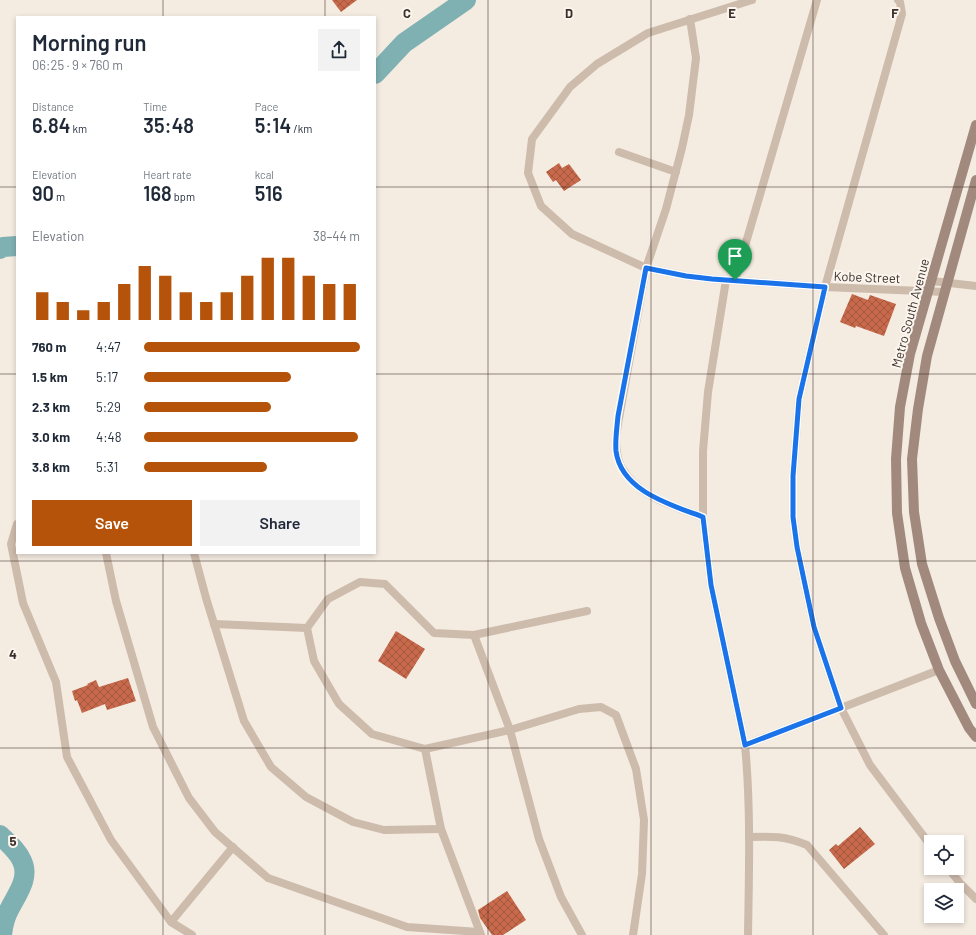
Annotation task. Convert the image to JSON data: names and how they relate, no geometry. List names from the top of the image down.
{
  "streets": {
    "street": ["Kobe Street", "Metro South Avenue"]
  },
  "crossings": [
    ["Kobe Street", "Metro South Avenue"]
  ],
  "page": {
    "heading": ["Morning run", "06:25 · 9 × 760 m"],
    "stats": [
      ["Distance", "6.84 km"],
      ["Time", "35:48"],
      ["Pace", "5:14 /km"],
      ["Elevation", "90 m"],
      ["Heart rate", "168 bpm"],
      ["kcal", "516"]
    ],
    "chart": ["Elevation", "38–44 m"],
    "list": [
      {
        "name": "760 m",
        "note": "4:47"
      },
      {
        "name": "1.5 km",
        "note": "5:17"
      },
      {
        "name": "2.3 km",
        "note": "5:29"
      },
      {
        "name": "3.0 km",
        "note": "4:48"
      },
      {
        "name": "3.8 km",
        "note": "5:31"
      }
    ],
    "buttons": ["Save", "Share"]
  },
  "grid": {
    "columns": [
      "C",
      "D",
      "E",
      "F"
    ],
    "rows": ["4", "5"]
  }
}
